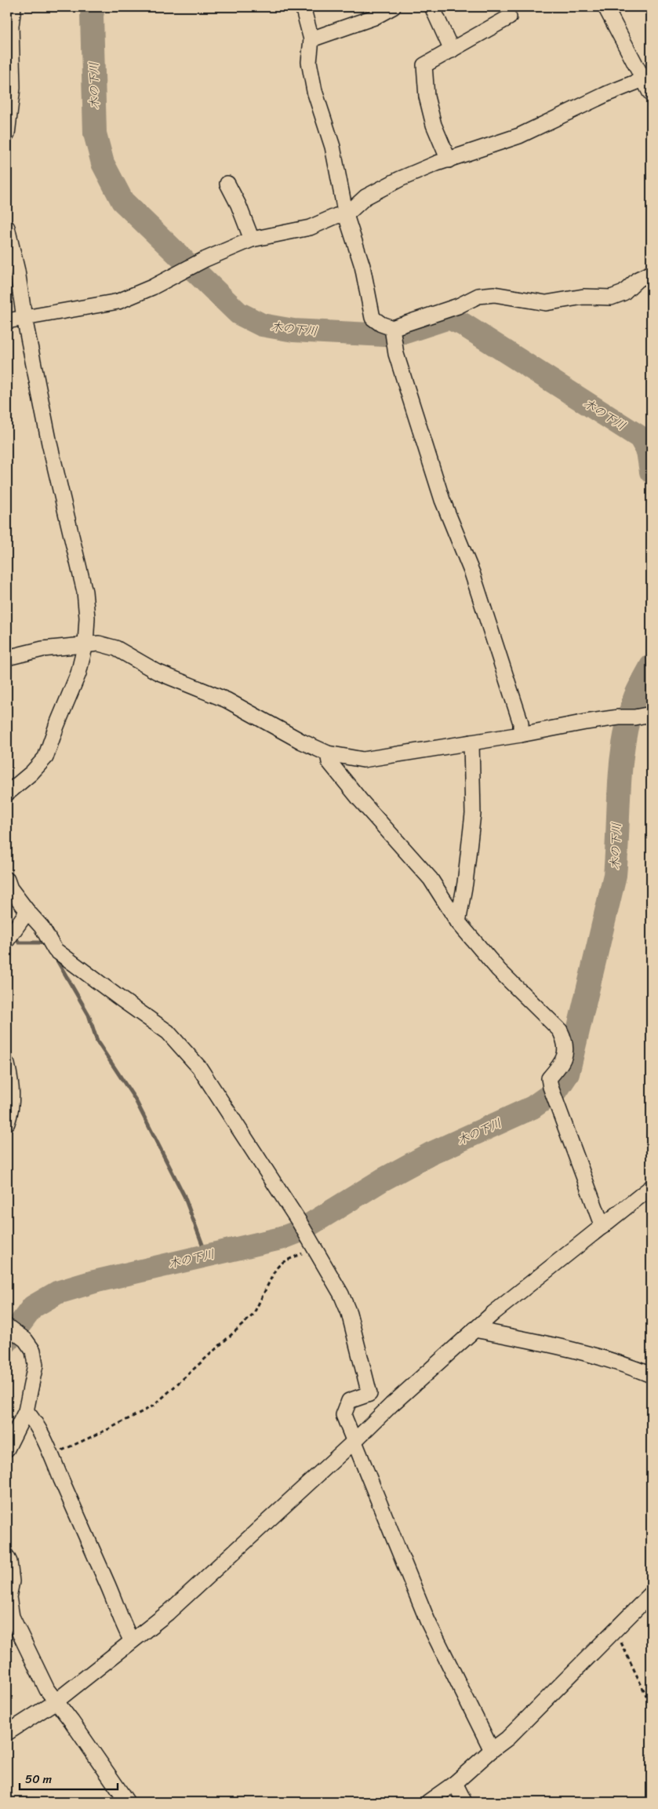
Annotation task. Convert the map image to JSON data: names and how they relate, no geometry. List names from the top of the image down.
{
  "water": ["木の下川"],
  "scale_bar": "50 m"
}
